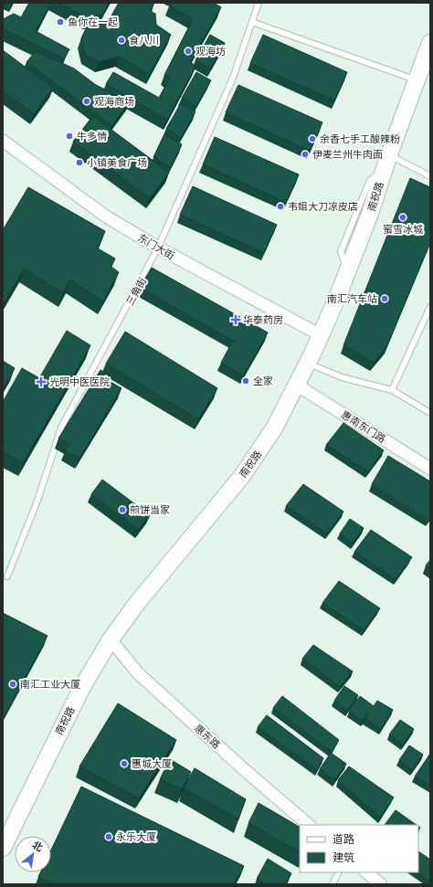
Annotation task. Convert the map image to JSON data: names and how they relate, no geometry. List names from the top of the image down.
{
  "streets": {
    "main road": ["南祝路"],
    "street": ["东门大街", "惠南东门路", "惠东路"],
    "lane": ["三角街"]
  },
  "crossings": [
    ["南祝路", "东门大街"],
    ["南祝路", "惠南东门路"],
    ["南祝路", "惠东路"],
    ["东门大街", "三角街"]
  ],
  "places": {
    "other": [
      "鱼你在一起",
      "食八川",
      "观海坊",
      "观海商场",
      "牛多情",
      "余香七手工酸辣粉",
      "伊麦兰州牛肉面",
      "小镇美食广场",
      "韦姐大刀凉皮店",
      "蜜雪冰城",
      "南汇汽车站",
      "全家",
      "煎饼当家",
      "南汇工业大厦",
      "惠城大厦",
      "永乐大厦"
    ],
    "health": ["华泰药房", "光明中医医院"]
  },
  "legend": ["道路", "建筑"],
  "north": "top right"
}
